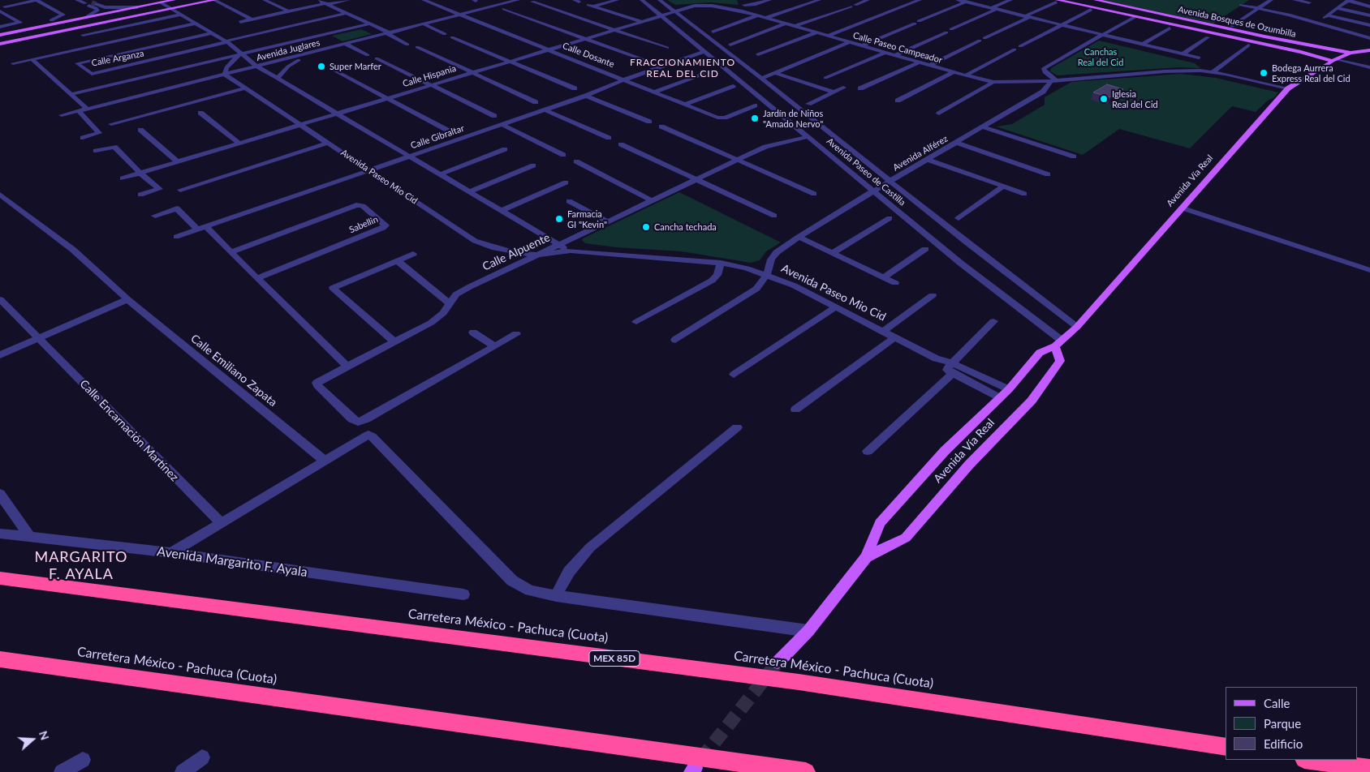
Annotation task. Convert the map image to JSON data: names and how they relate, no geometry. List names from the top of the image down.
{
  "streets": {
    "highway": ["Carretera México - Pachuca (Cuota)", "MEX 85D"],
    "main road": ["Avenida Bosques de Ozumbilla", "Avenida Vía Real"],
    "street": [
      "Calle Paseo Campeador",
      "Avenida Juglares",
      "Calle Dosante",
      "Calle Arganza",
      "Calle Hispania",
      "Calle Gibraltar",
      "Avenida Alférez",
      "Avenida Paseo de Castilla",
      "Avenida Paseo Mio Cid",
      "Sabellin",
      "Calle Alpuente",
      "Calle Emiliano Zapata",
      "Calle Encarnación Martínez",
      "Avenida Margarito F. Ayala"
    ]
  },
  "crossings": [
    ["Avenida Bosques de Ozumbilla", "Avenida Vía Real"],
    ["Calle Paseo Campeador", "Calle Hispania"],
    ["Calle Paseo Campeador", "Avenida Alférez"],
    ["Avenida Juglares", "Calle Dosante"],
    ["Avenida Juglares", "Avenida Paseo Mio Cid"],
    ["Calle Dosante", "Calle Hispania"],
    ["Calle Dosante", "Calle Gibraltar"],
    ["Calle Arganza", "Avenida Paseo Mio Cid"],
    ["Calle Hispania", "Avenida Paseo de Castilla"],
    ["Calle Hispania", "Avenida Paseo Mio Cid"],
    ["Calle Gibraltar", "Avenida Paseo de Castilla"],
    ["Calle Gibraltar", "Avenida Paseo Mio Cid"],
    ["Avenida Alférez", "Avenida Paseo de Castilla"],
    ["Avenida Alférez", "Avenida Paseo Mio Cid"],
    ["Avenida Paseo de Castilla", "Avenida Vía Real"],
    ["Avenida Paseo de Castilla", "Calle Alpuente"],
    ["Avenida Paseo Mio Cid", "Avenida Vía Real"],
    ["Avenida Paseo Mio Cid", "Calle Alpuente"]
  ],
  "districts": ["FRACCIONAMIENTO REAL DEL CID", "MARGARITO F. AYALA"],
  "parks": ["Canchas Real del Cid"],
  "places": [
    "Super Marfer",
    "Bodega Aurrera Express Real del Cid",
    "Iglesia Real del Cid",
    "Jardín de Niños \"Amado Nervo\"",
    "Farmacia GI \"Kevin\"",
    "Cancha techada"
  ],
  "legend": ["Calle", "Parque", "Edificio"],
  "north": "right"
}
